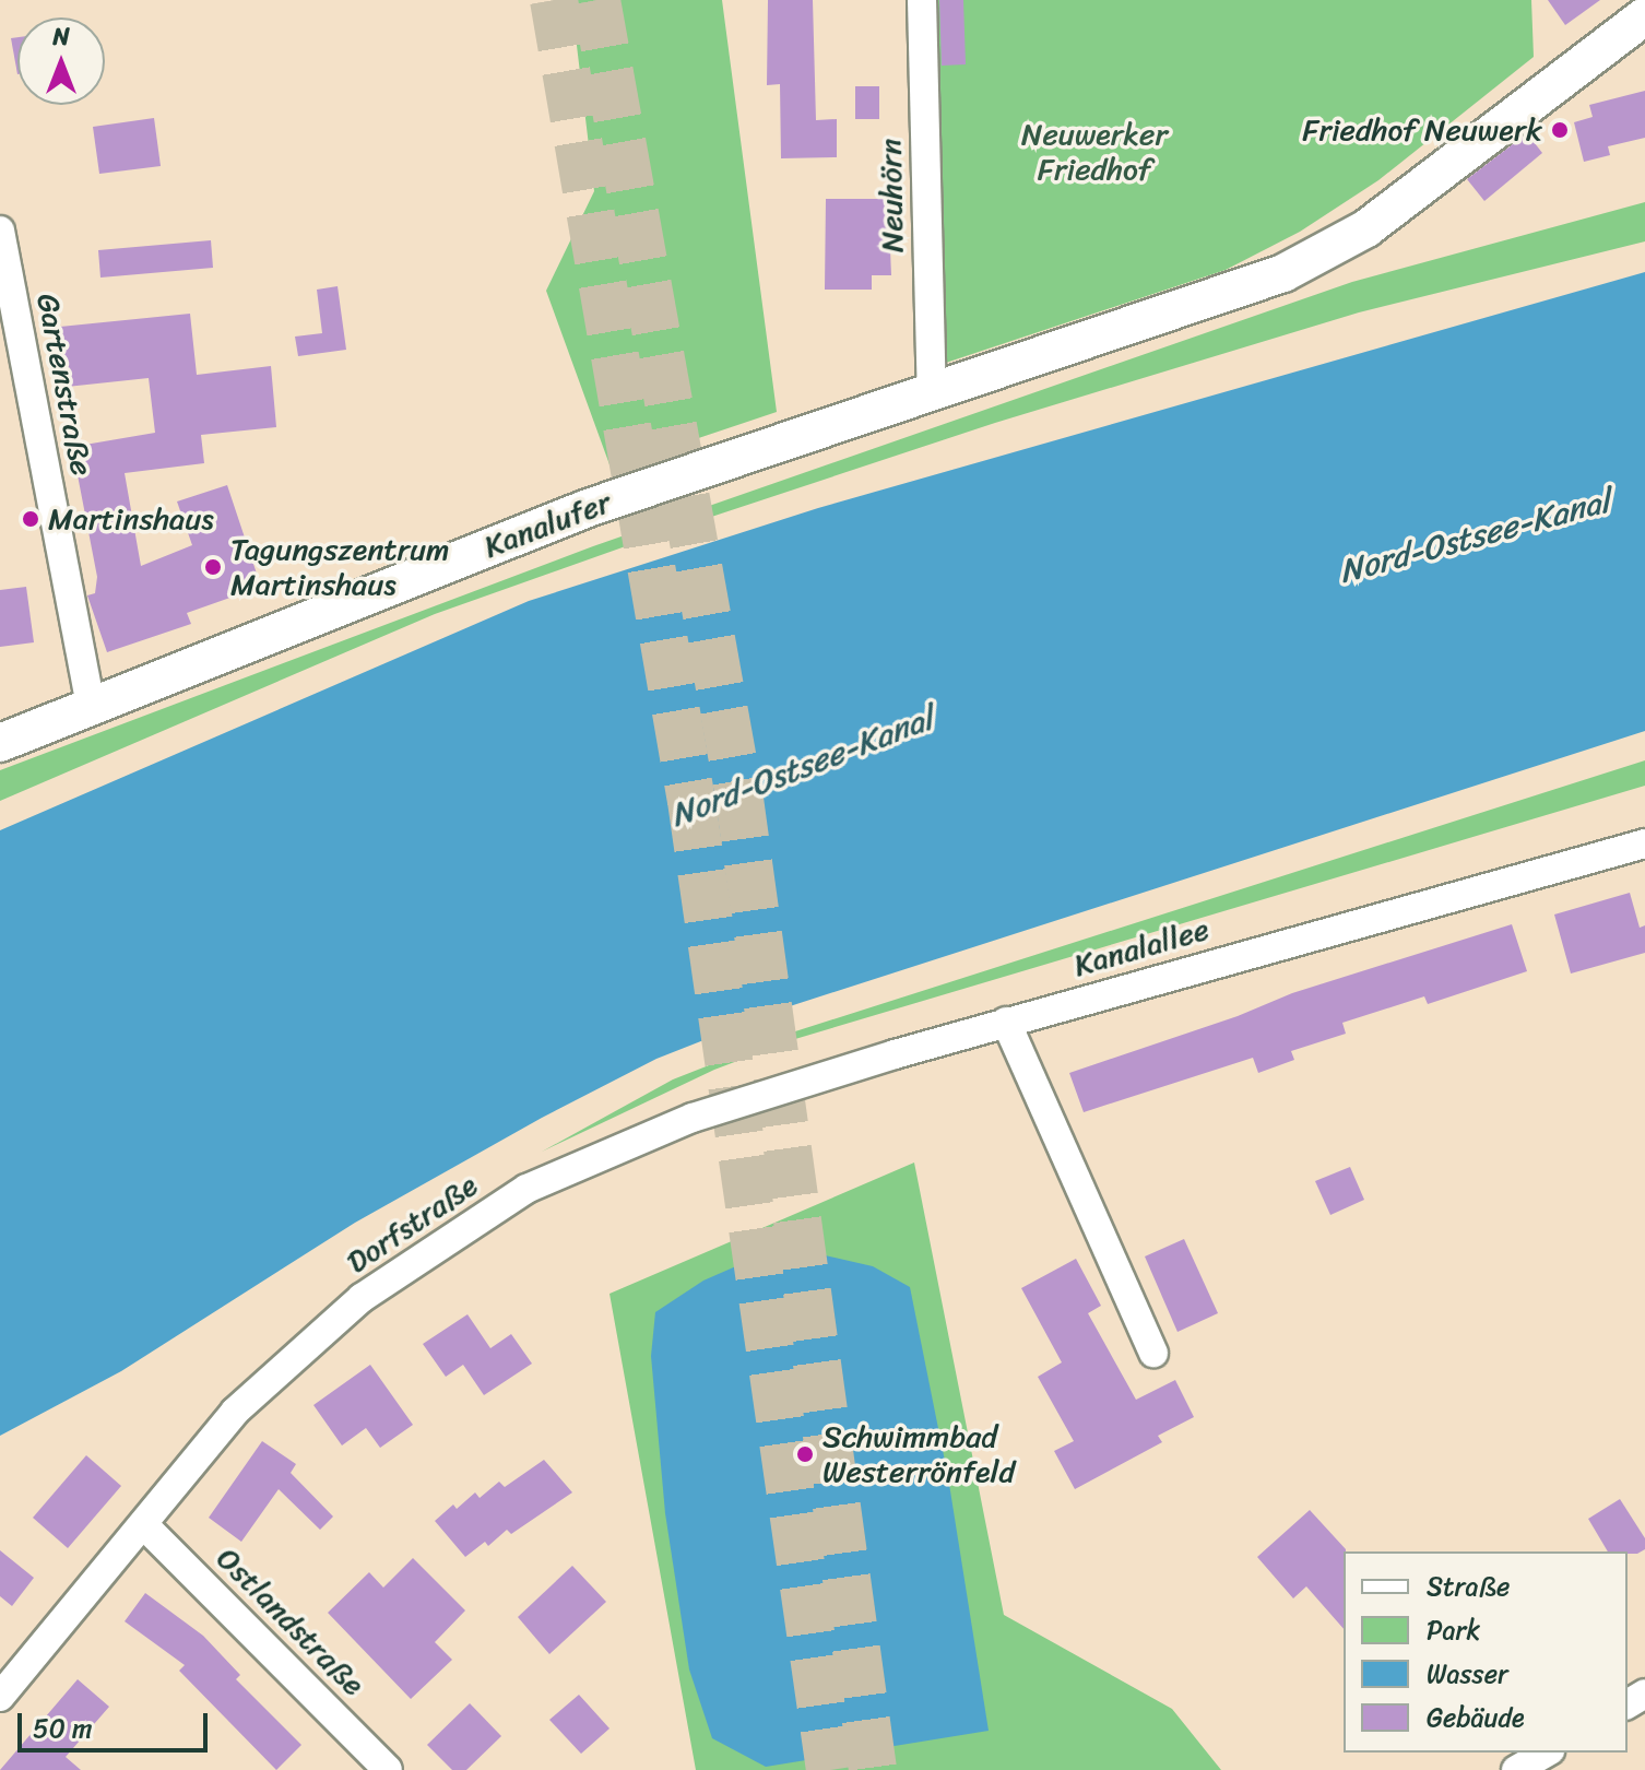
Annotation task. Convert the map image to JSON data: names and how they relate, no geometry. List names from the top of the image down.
{
  "streets": {
    "street": [
      "Neuhörn",
      "Gartenstraße",
      "Kanalufer",
      "Kanalallee",
      "Dorfstraße",
      "Ostlandstraße"
    ]
  },
  "crossings": [
    ["Neuhörn", "Kanalufer"],
    ["Gartenstraße", "Kanalufer"],
    ["Kanalallee", "Dorfstraße"],
    ["Dorfstraße", "Ostlandstraße"]
  ],
  "water": ["Nord-Ostsee-Kanal"],
  "parks": ["Neuwerker Friedhof"],
  "places": [
    "Friedhof Neuwerk",
    "Martinshaus",
    "Tagungszentrum Martinshaus",
    "Schwimmbad Westerrönfeld"
  ],
  "legend": [
    "Straße",
    "Park",
    "Wasser",
    "Gebäude"
  ],
  "scale_bar": "50 m",
  "north": "top"
}
